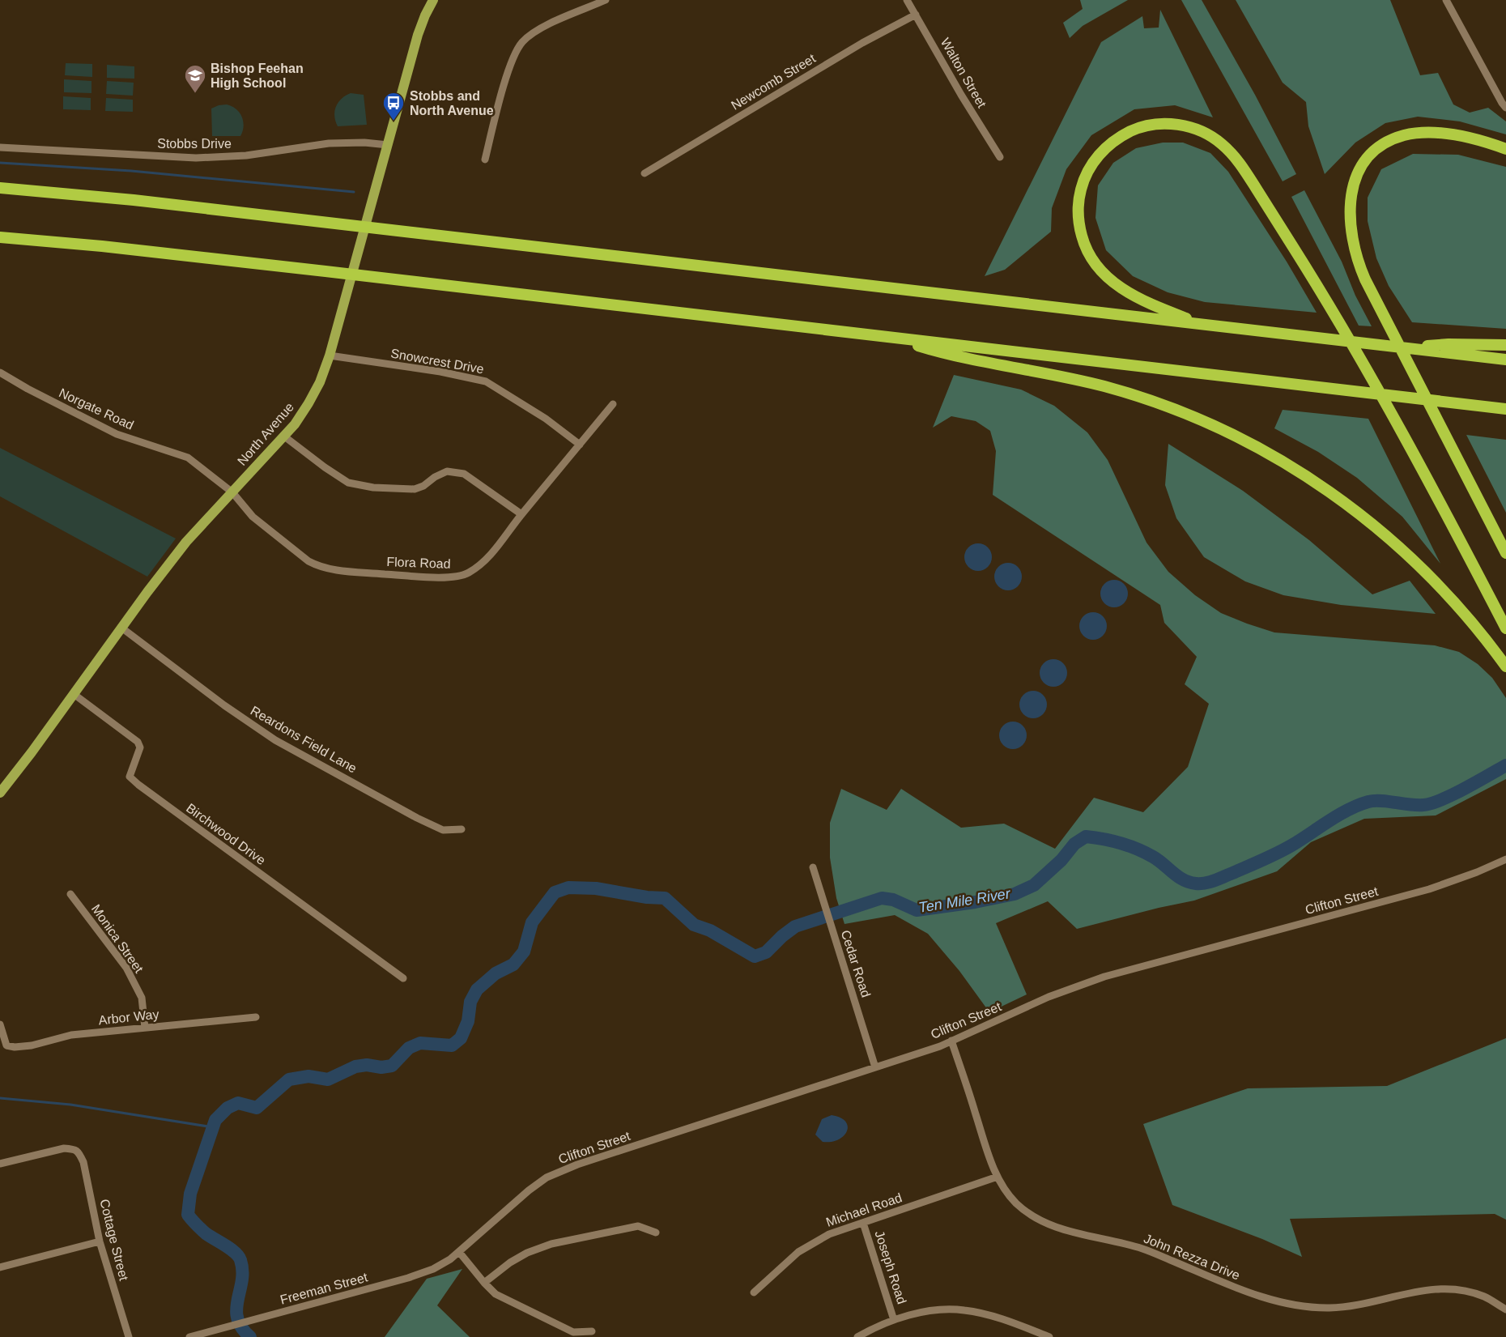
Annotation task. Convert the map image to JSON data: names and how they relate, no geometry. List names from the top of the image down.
{
  "streets": {
    "main road": ["North Avenue"],
    "street": [
      "Walton Street",
      "Newcomb Street",
      "Stobbs Drive",
      "Snowcrest Drive",
      "Norgate Road",
      "Flora Road",
      "Reardons Field Lane",
      "Birchwood Drive",
      "Clifton Street",
      "Monica Street",
      "Cedar Road",
      "Arbor Way",
      "Michael Road",
      "Cottage Street",
      "John Rezza Drive",
      "Joseph Road",
      "Freeman Street"
    ]
  },
  "crossings": [
    ["Walton Street", "Newcomb Street"],
    ["Stobbs Drive", "North Avenue"],
    ["Snowcrest Drive", "North Avenue"],
    ["Snowcrest Drive", "Flora Road"],
    ["Norgate Road", "North Avenue"],
    ["Norgate Road", "Flora Road"],
    ["North Avenue", "Flora Road"],
    ["North Avenue", "Reardons Field Lane"],
    ["North Avenue", "Birchwood Drive"],
    ["Clifton Street", "Cedar Road"],
    ["Clifton Street", "John Rezza Drive"],
    ["Clifton Street", "Freeman Street"],
    ["Monica Street", "Arbor Way"],
    ["Michael Road", "John Rezza Drive"],
    ["Michael Road", "Joseph Road"]
  ],
  "water": ["Ten Mile River"],
  "places": {
    "school or university": ["Bishop Feehan High School"],
    "bus stop": ["Stobbs and North Avenue"]
  }
}
